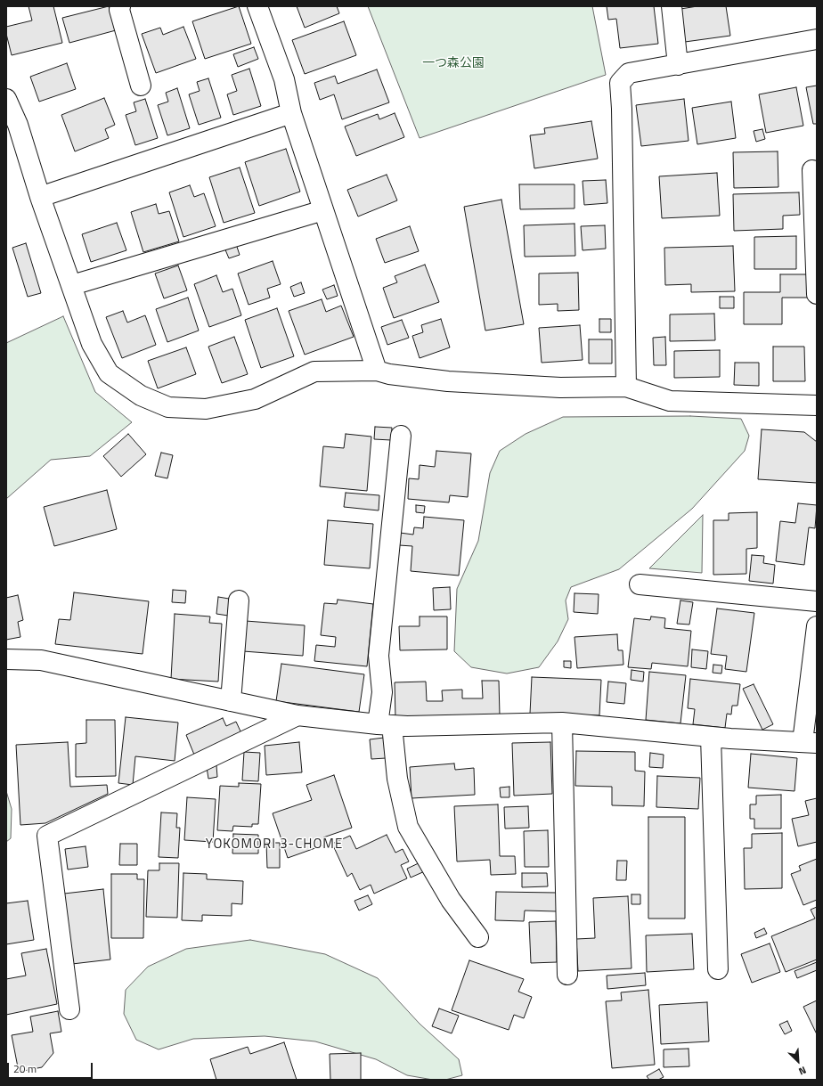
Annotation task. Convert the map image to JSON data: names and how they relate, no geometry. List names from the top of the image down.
{
  "districts": ["YOKOMORI 3-CHOME"],
  "parks": ["一つ森公園"],
  "scale_bar": "20 m",
  "north": "bottom right"
}
